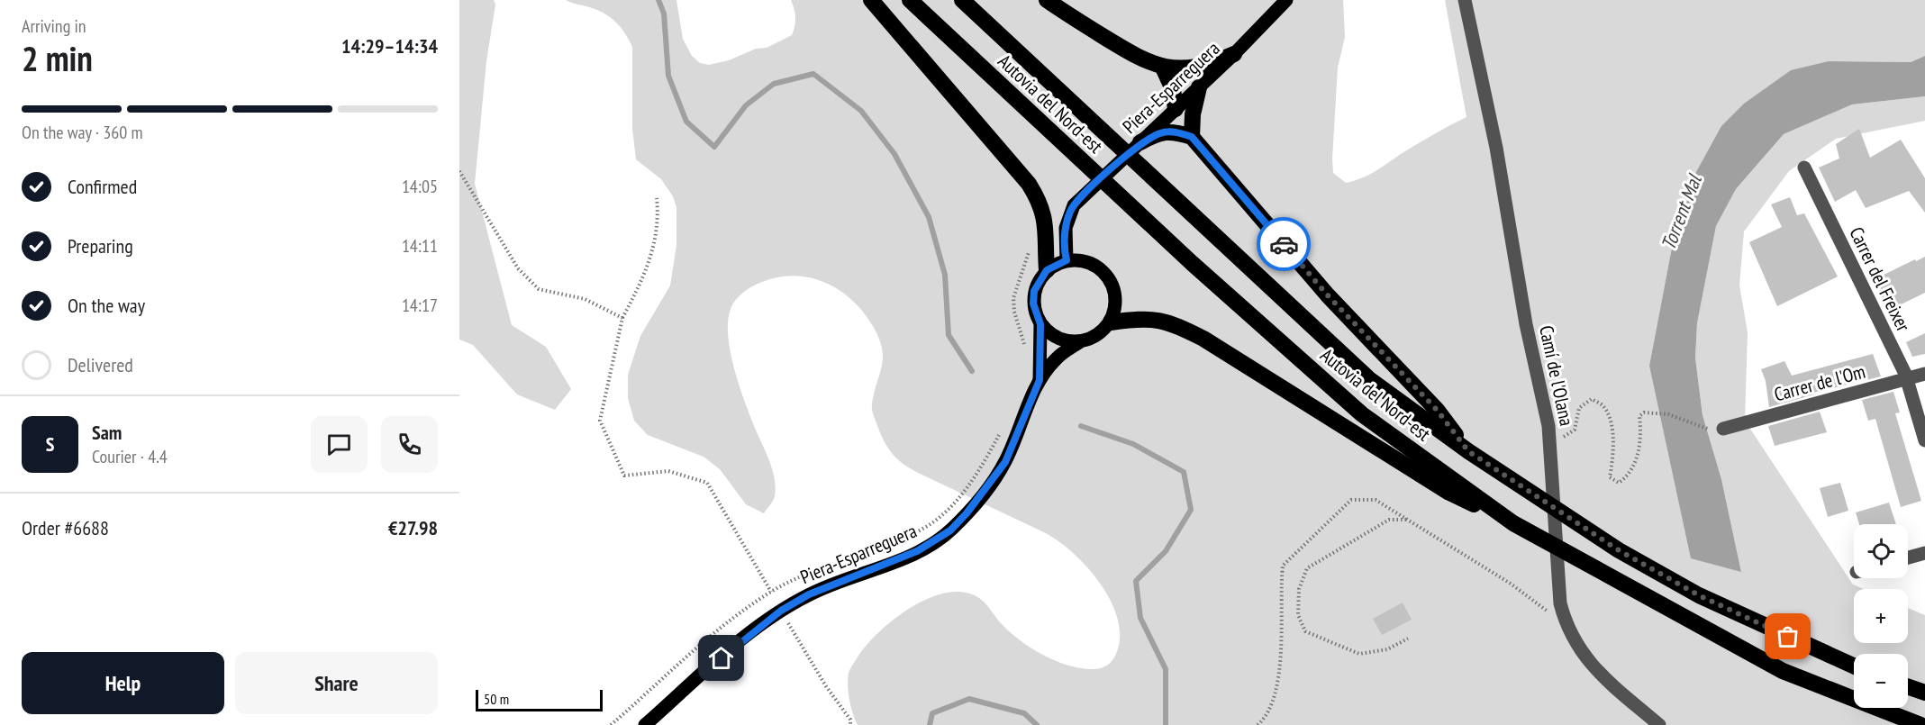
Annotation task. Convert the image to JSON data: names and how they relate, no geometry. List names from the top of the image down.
{
  "streets": {
    "highway": ["Autovia del Nord-est"],
    "main road": ["Piera-Esparreguera"],
    "street": ["Carrer del Freixer", "Camí de l'Olana", "Carrer de l'Om"]
  },
  "crossings": [
    ["Carrer del Freixer", "Carrer de l'Om"]
  ],
  "water": ["Torrent Mal"],
  "scale_bar": "50 m",
  "page": {
    "heading": ["2 min", "Arriving in", "14:29–14:34"],
    "panel": [
      "Sam",
      "Courier · 4.4",
      "Order #6688",
      "€27.98"
    ],
    "bar": "On the way · 360 m",
    "list": [
      ["Confirmed", "14:05"],
      ["Preparing", "14:11"],
      ["On the way", "14:17"],
      "Delivered"
    ],
    "round": "S",
    "map_buttons": ["+", "−"],
    "buttons": ["Help", "Share"],
    "scale": "50 m"
  }
}
